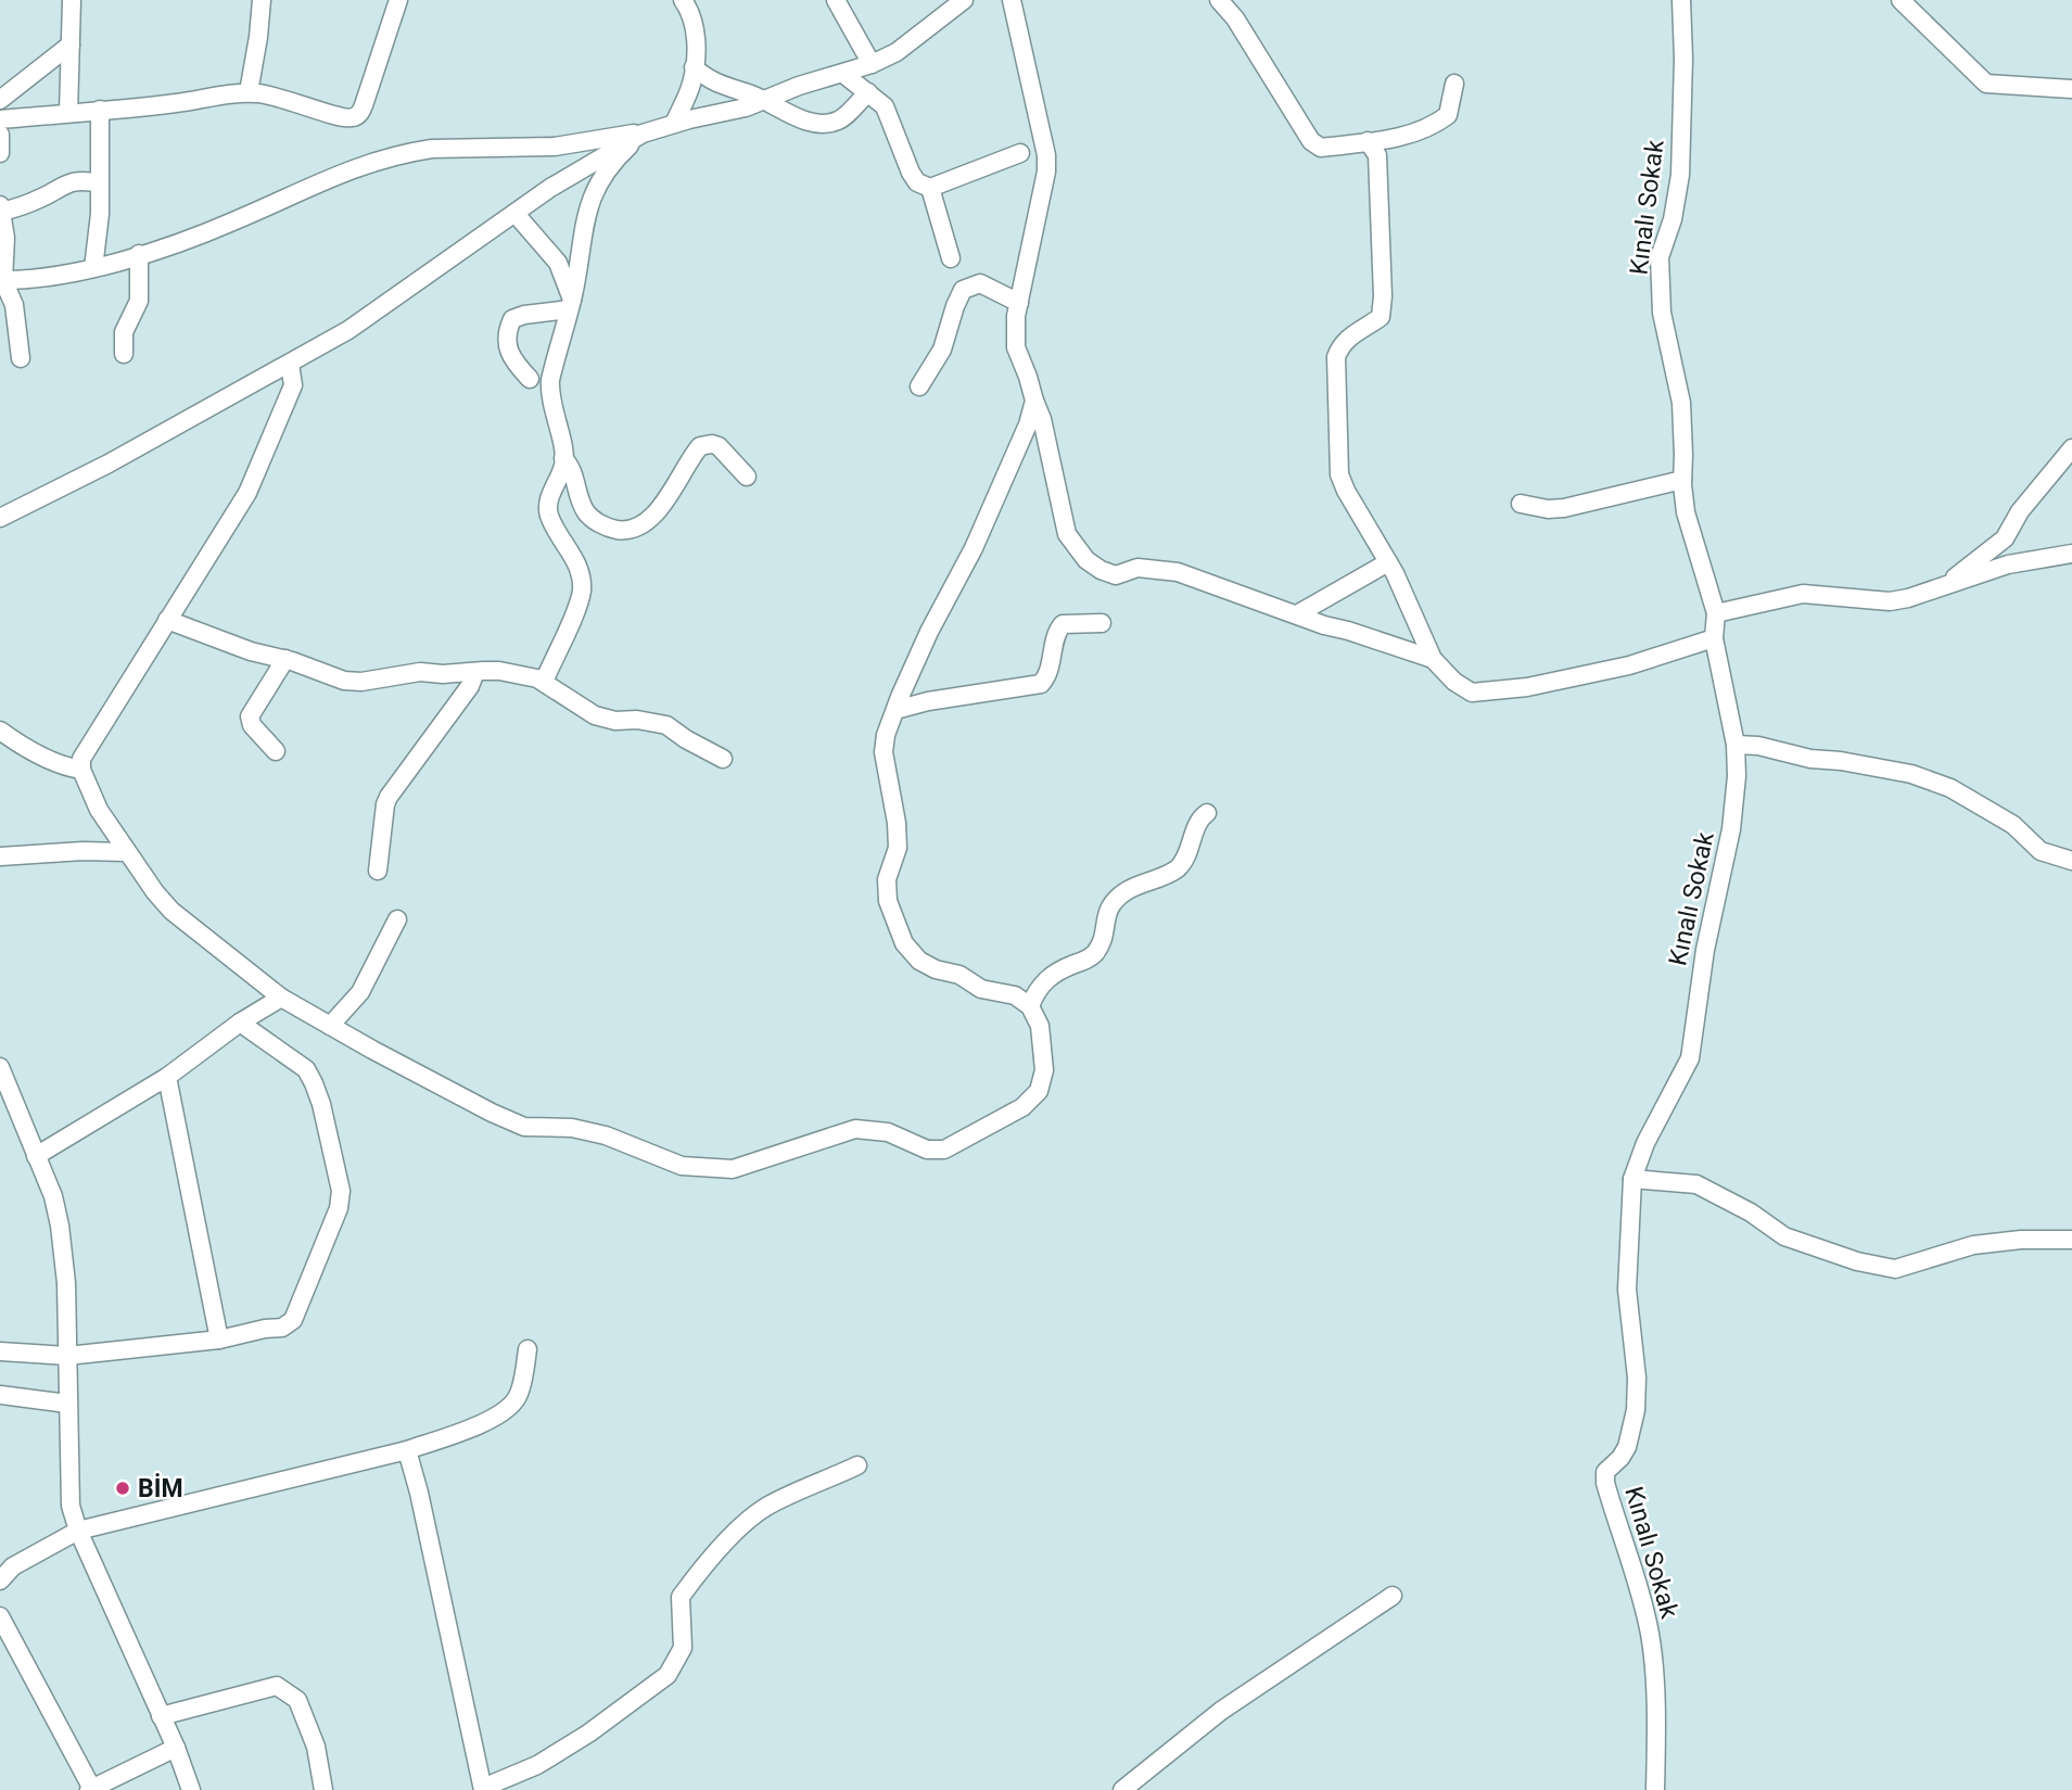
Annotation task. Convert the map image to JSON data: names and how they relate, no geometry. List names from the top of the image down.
{
  "streets": {
    "street": ["Kınalı Sokak"]
  },
  "places": ["BİM"]
}
